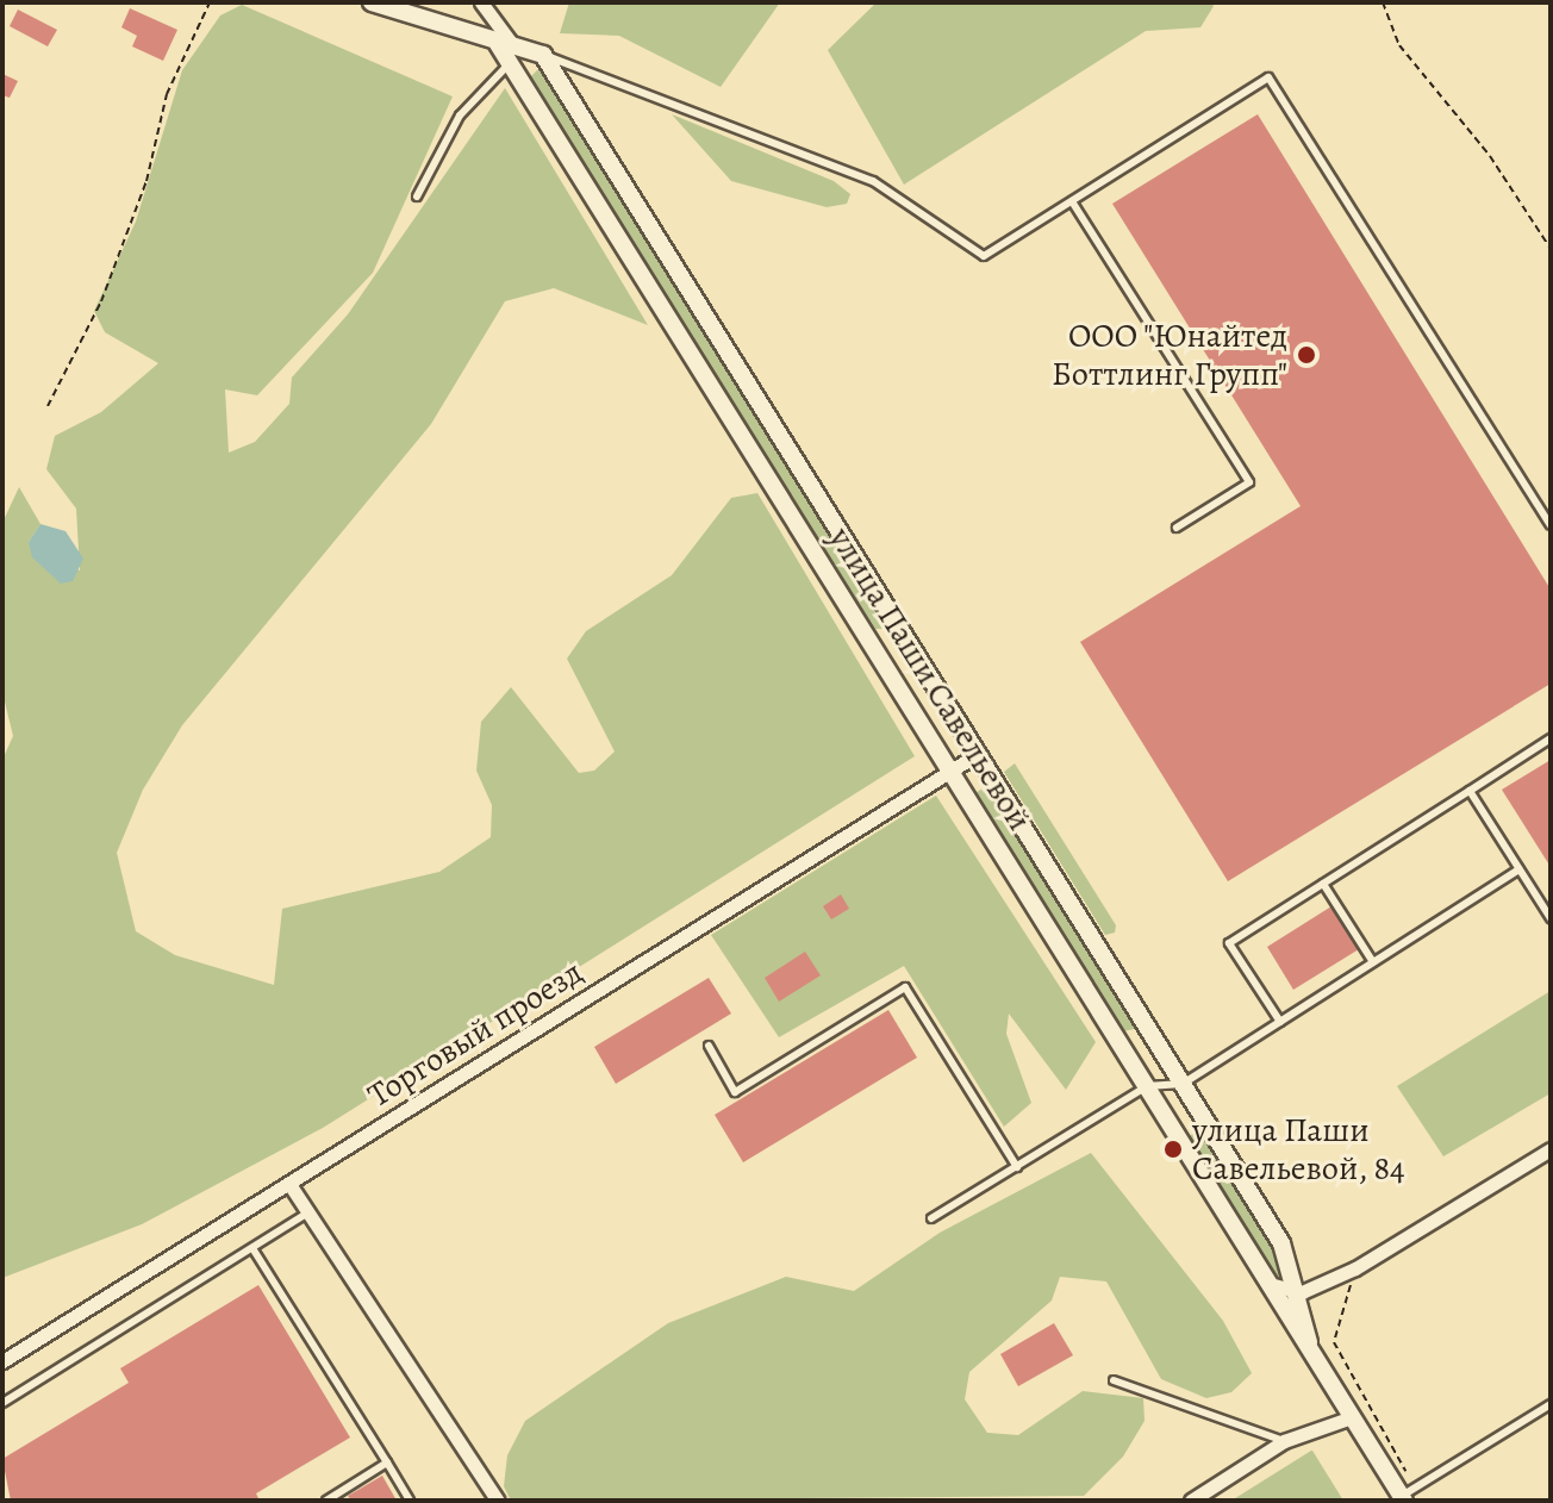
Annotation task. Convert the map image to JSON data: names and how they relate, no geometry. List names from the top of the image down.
{
  "streets": {
    "street": ["улица Паши Савельевой", "Торговый проезд"]
  },
  "crossings": [
    ["улица Паши Савельевой", "Торговый проезд"]
  ],
  "places": ["ООО \"Юнайтед Боттлинг Групп\"", "улица Паши Савельевой, 84"]
}
